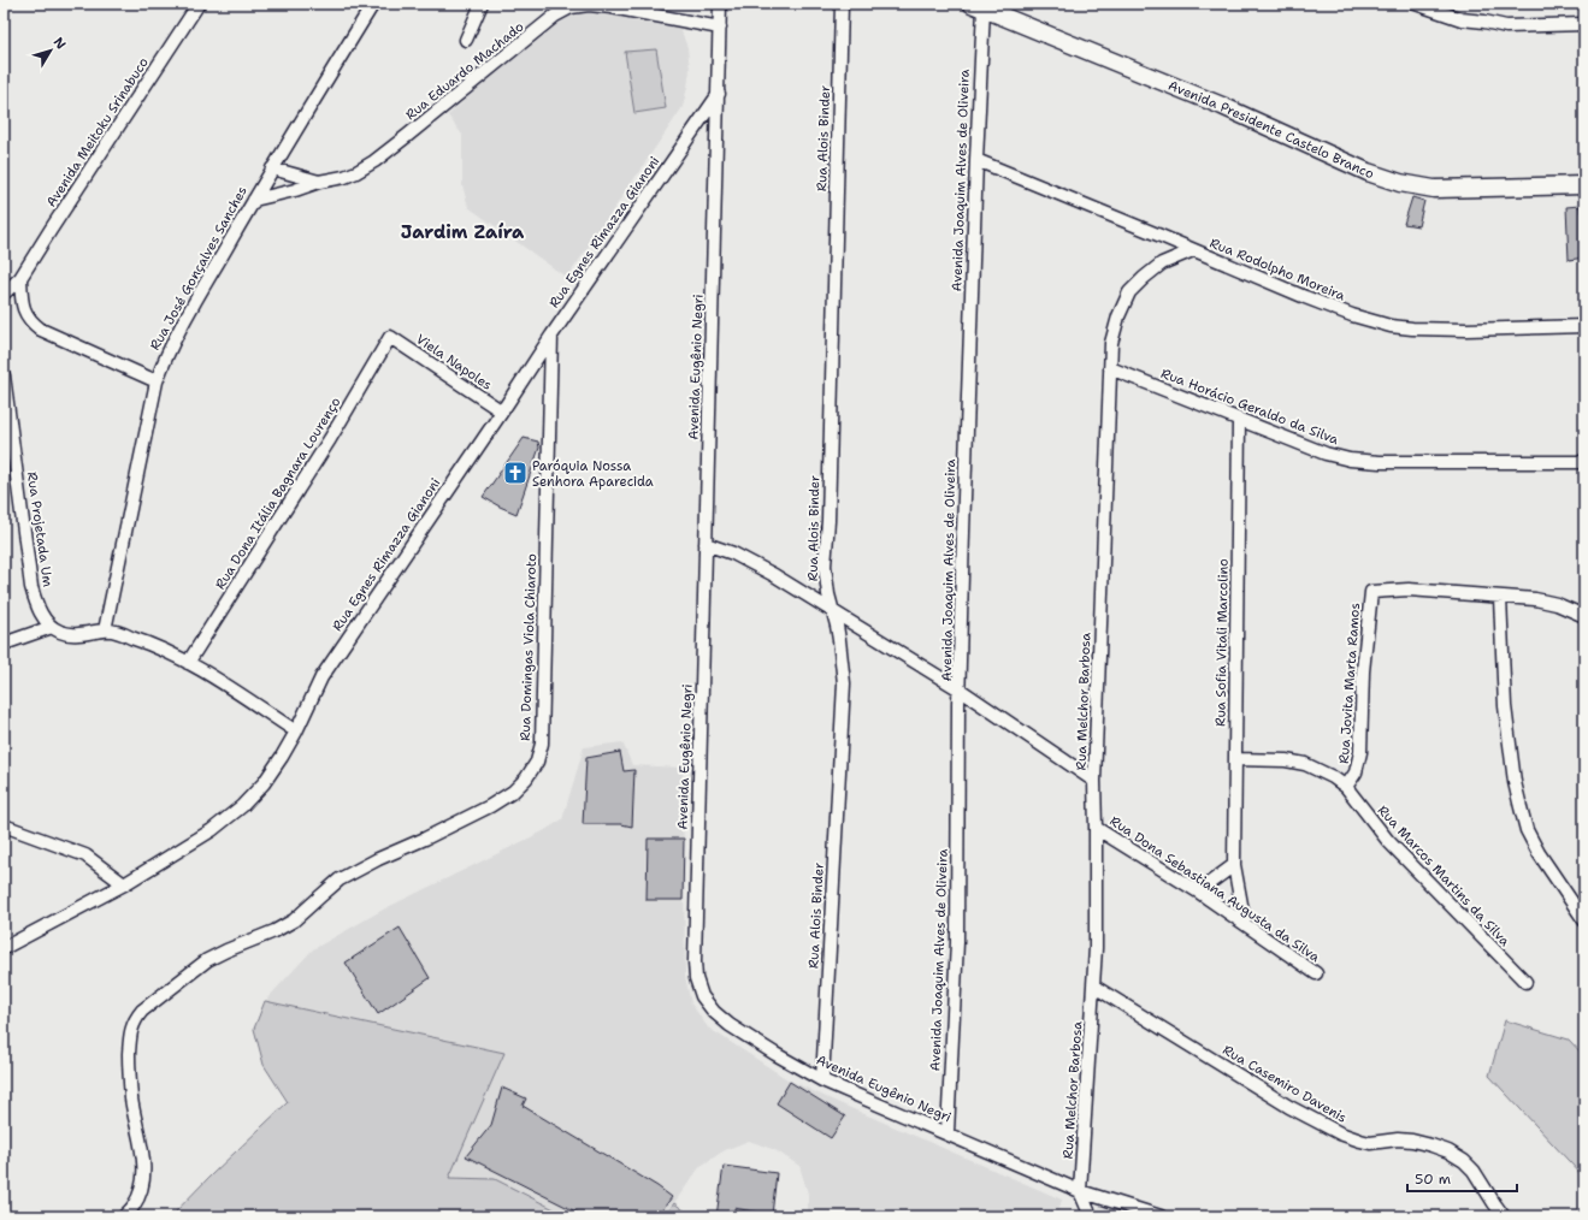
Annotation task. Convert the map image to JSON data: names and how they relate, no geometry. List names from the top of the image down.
{
  "streets": {
    "street": [
      "Rua Eduardo Machado",
      "Avenida Presidente Castelo Branco",
      "Avenida Meitoku Srinabuco",
      "Rua Alois Binder",
      "Avenida Joaquim Alves de Oliveira",
      "Rua Egnes Rimazza Gianoni",
      "Rua José Gonçalves Sanches",
      "Rua Rodolpho Moreira",
      "Viela Napoles",
      "Avenida Eugênio Negri",
      "Rua Horácio Geraldo da Silva",
      "Rua Dona Itália Bagnara Lourenço",
      "Rua Projetada Um",
      "Rua Sofia Vitali Marcolino",
      "Rua Domingas Viola Chiaroto",
      "Rua Jovita Marta Ramos",
      "Rua Melchor Barbosa",
      "Rua Marcos Martins da Silva",
      "Rua Dona Sebastiana Augusta da Silva",
      "Rua Casemiro Davenis"
    ]
  },
  "crossings": [
    ["Rua Eduardo Machado", "Rua José Gonçalves Sanches"],
    ["Rua Eduardo Machado", "Avenida Eugênio Negri"],
    ["Avenida Presidente Castelo Branco", "Avenida Joaquim Alves de Oliveira"],
    ["Rua Alois Binder", "Avenida Eugênio Negri"],
    ["Avenida Joaquim Alves de Oliveira", "Rua Rodolpho Moreira"],
    ["Avenida Joaquim Alves de Oliveira", "Avenida Eugênio Negri"],
    ["Rua Egnes Rimazza Gianoni", "Viela Napoles"],
    ["Rua Egnes Rimazza Gianoni", "Avenida Eugênio Negri"],
    ["Rua Egnes Rimazza Gianoni", "Rua Domingas Viola Chiaroto"],
    ["Rua Rodolpho Moreira", "Rua Melchor Barbosa"],
    ["Viela Napoles", "Rua Dona Itália Bagnara Lourenço"],
    ["Avenida Eugênio Negri", "Rua Melchor Barbosa"],
    ["Rua Horácio Geraldo da Silva", "Rua Sofia Vitali Marcolino"],
    ["Rua Horácio Geraldo da Silva", "Rua Melchor Barbosa"],
    ["Rua Sofia Vitali Marcolino", "Rua Marcos Martins da Silva"],
    ["Rua Sofia Vitali Marcolino", "Rua Dona Sebastiana Augusta da Silva"],
    ["Rua Jovita Marta Ramos", "Rua Marcos Martins da Silva"],
    ["Rua Melchor Barbosa", "Rua Dona Sebastiana Augusta da Silva"],
    ["Rua Melchor Barbosa", "Rua Casemiro Davenis"]
  ],
  "districts": ["Jardim Zaíra"],
  "places": {
    "church": ["Paróquia Nossa Senhora Aparecida"]
  },
  "scale_bar": "50 m",
  "north": "top right"
}
